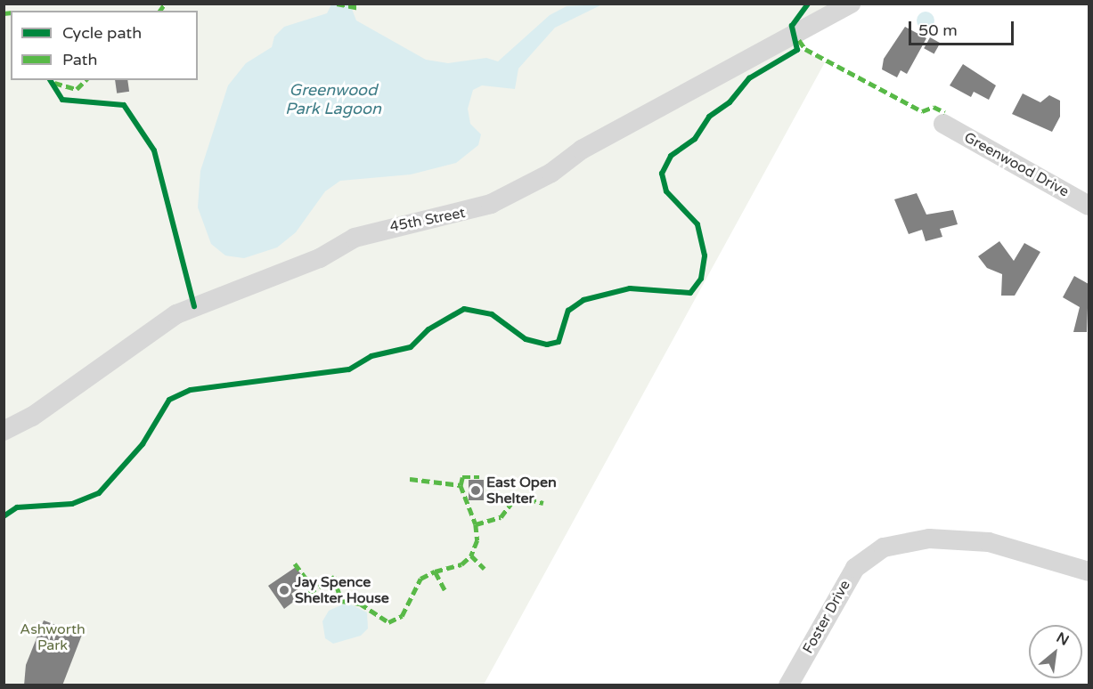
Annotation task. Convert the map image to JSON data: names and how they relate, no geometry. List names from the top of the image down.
{
  "streets": {
    "street": ["Greenwood Drive", "45th Street", "Foster Drive"]
  },
  "water": ["Greenwood Park Lagoon"],
  "parks": ["Ashworth Park"],
  "places": ["East Open Shelter", "Jay Spence Shelter House"],
  "legend": ["Cycle path", "Path"],
  "scale_bar": "50 m",
  "north": "top right"
}
